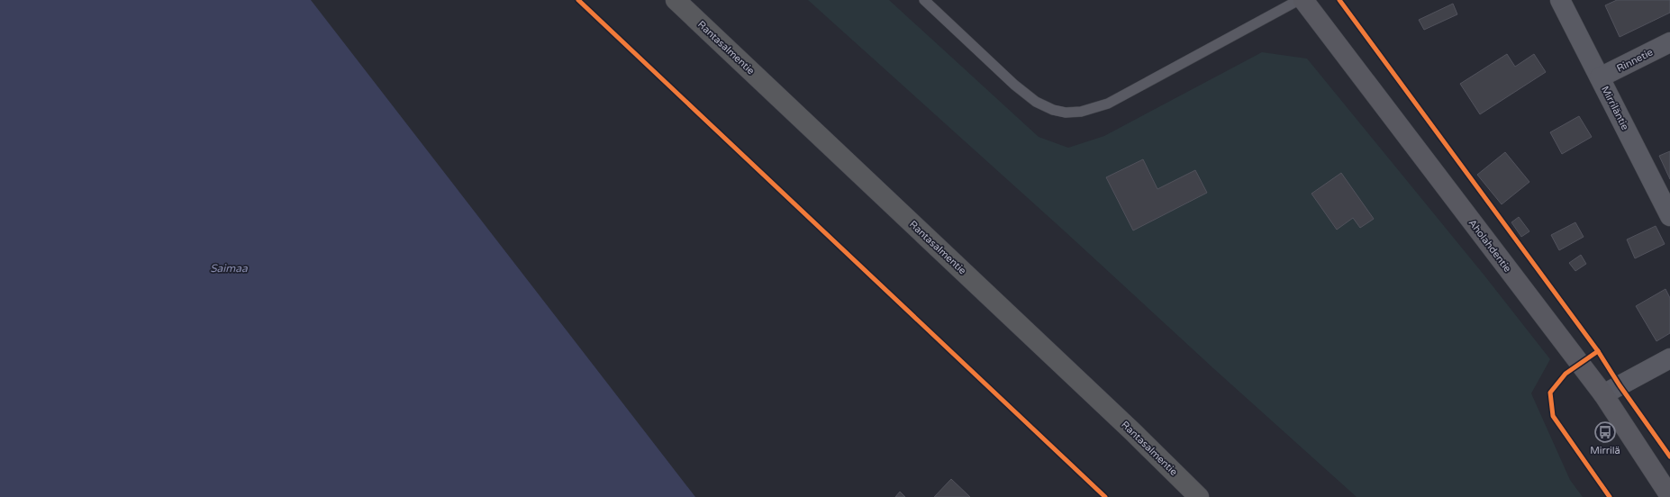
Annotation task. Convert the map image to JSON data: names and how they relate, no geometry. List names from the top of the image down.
{
  "streets": {
    "highway": ["Rantasalmentie"],
    "street": ["Rinnetie", "Mirriläntie", "Aholahdentie"]
  },
  "crossings": [
    ["Rinnetie", "Mirriläntie"]
  ],
  "water": ["Saimaa"],
  "places": {
    "bus stop": ["Mirrilä"]
  }
}
